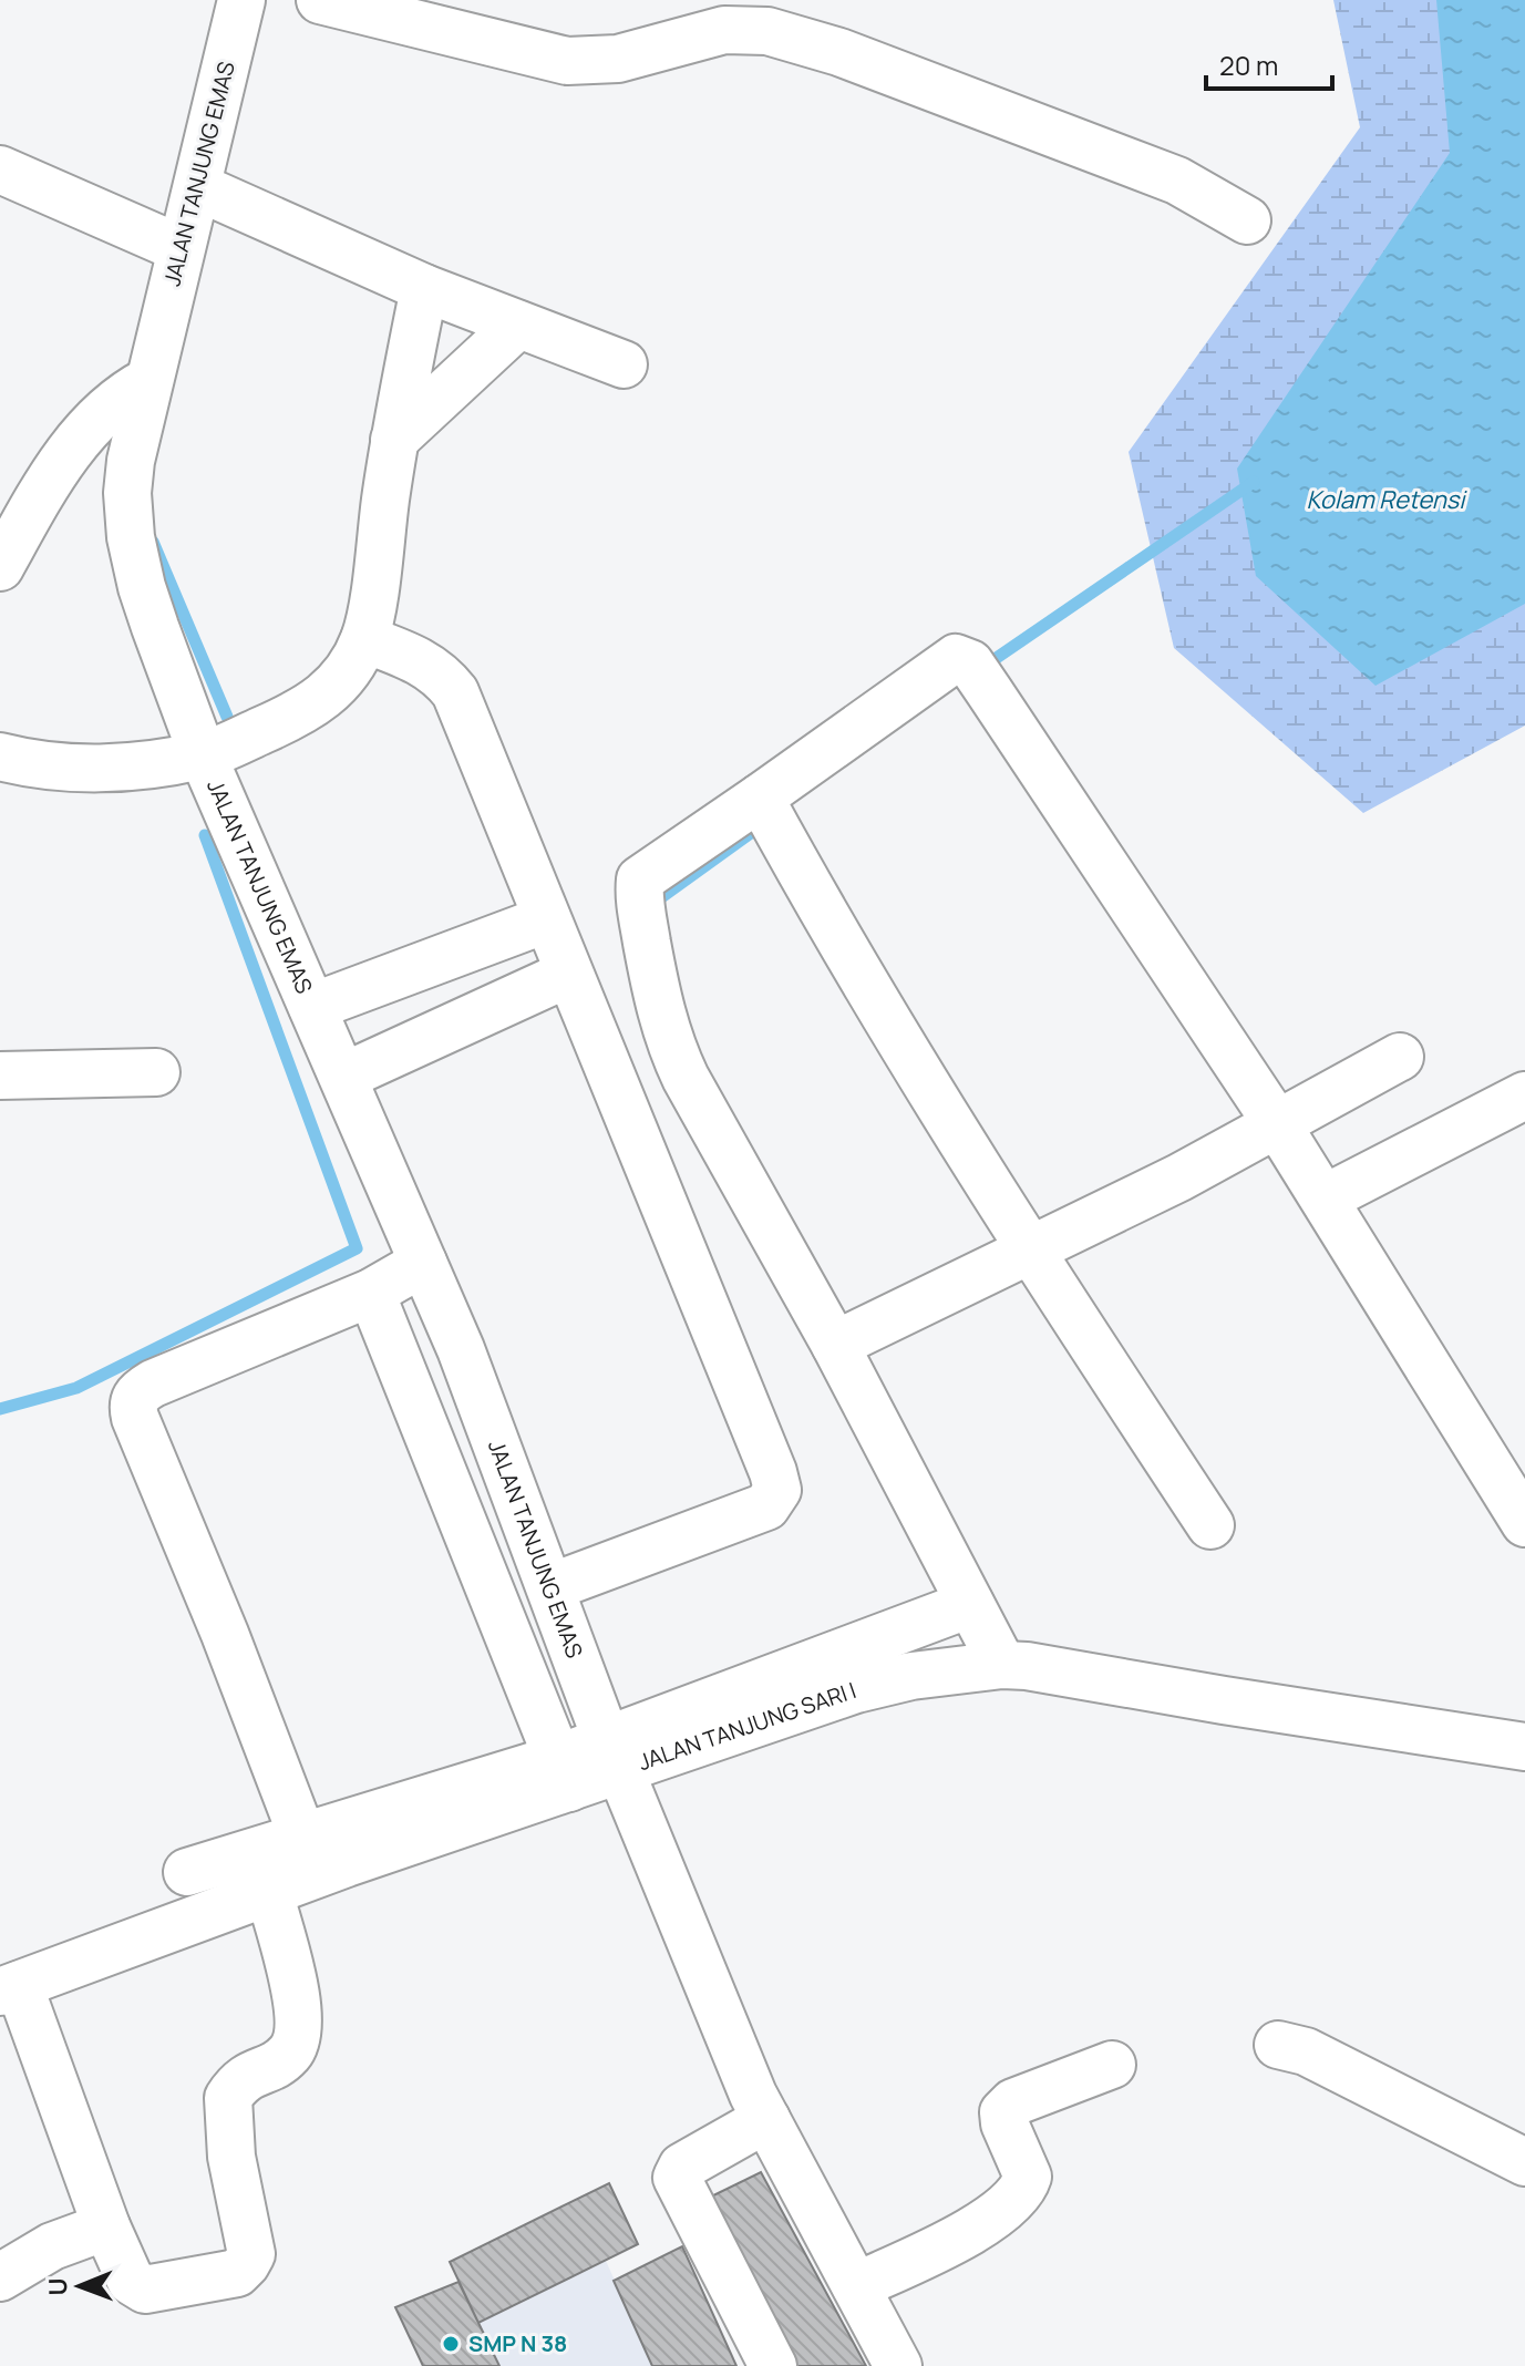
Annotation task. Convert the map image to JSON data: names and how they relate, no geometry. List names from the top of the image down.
{
  "streets": {
    "street": ["JALAN TANJUNG EMAS", "JALAN TANJUNG SARI I"]
  },
  "crossings": [
    ["JALAN TANJUNG EMAS", "JALAN TANJUNG SARI I"]
  ],
  "water": ["Kolam Retensi"],
  "places": ["SMP N 38"],
  "scale_bar": "20 m",
  "north": "left"
}
